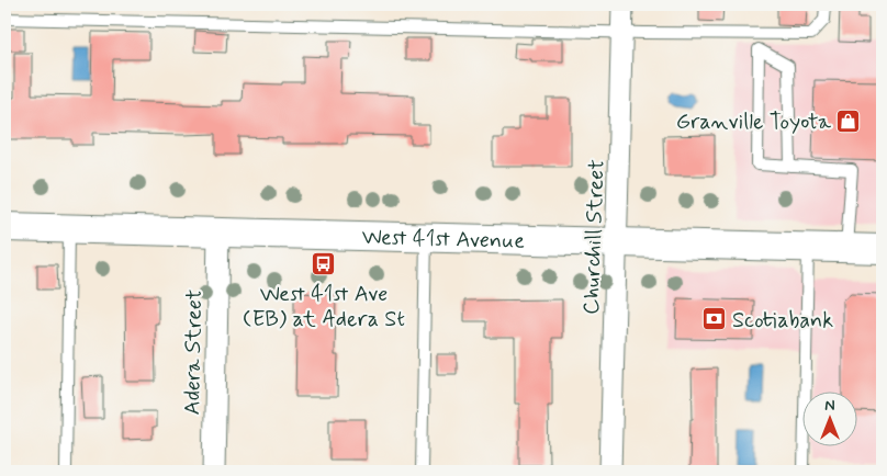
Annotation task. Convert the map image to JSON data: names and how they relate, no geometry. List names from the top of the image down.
{
  "streets": {
    "main road": ["West 41st Avenue"],
    "street": ["Churchill Street", "Adera Street"]
  },
  "crossings": [
    ["Churchill Street", "West 41st Avenue"],
    ["West 41st Avenue", "Adera Street"]
  ],
  "places": {
    "shop": ["Granville Toyota"],
    "bus stop": ["West 41st Ave (EB) at Adera St"],
    "bank": ["Scotiabank"]
  },
  "north": "top"
}
